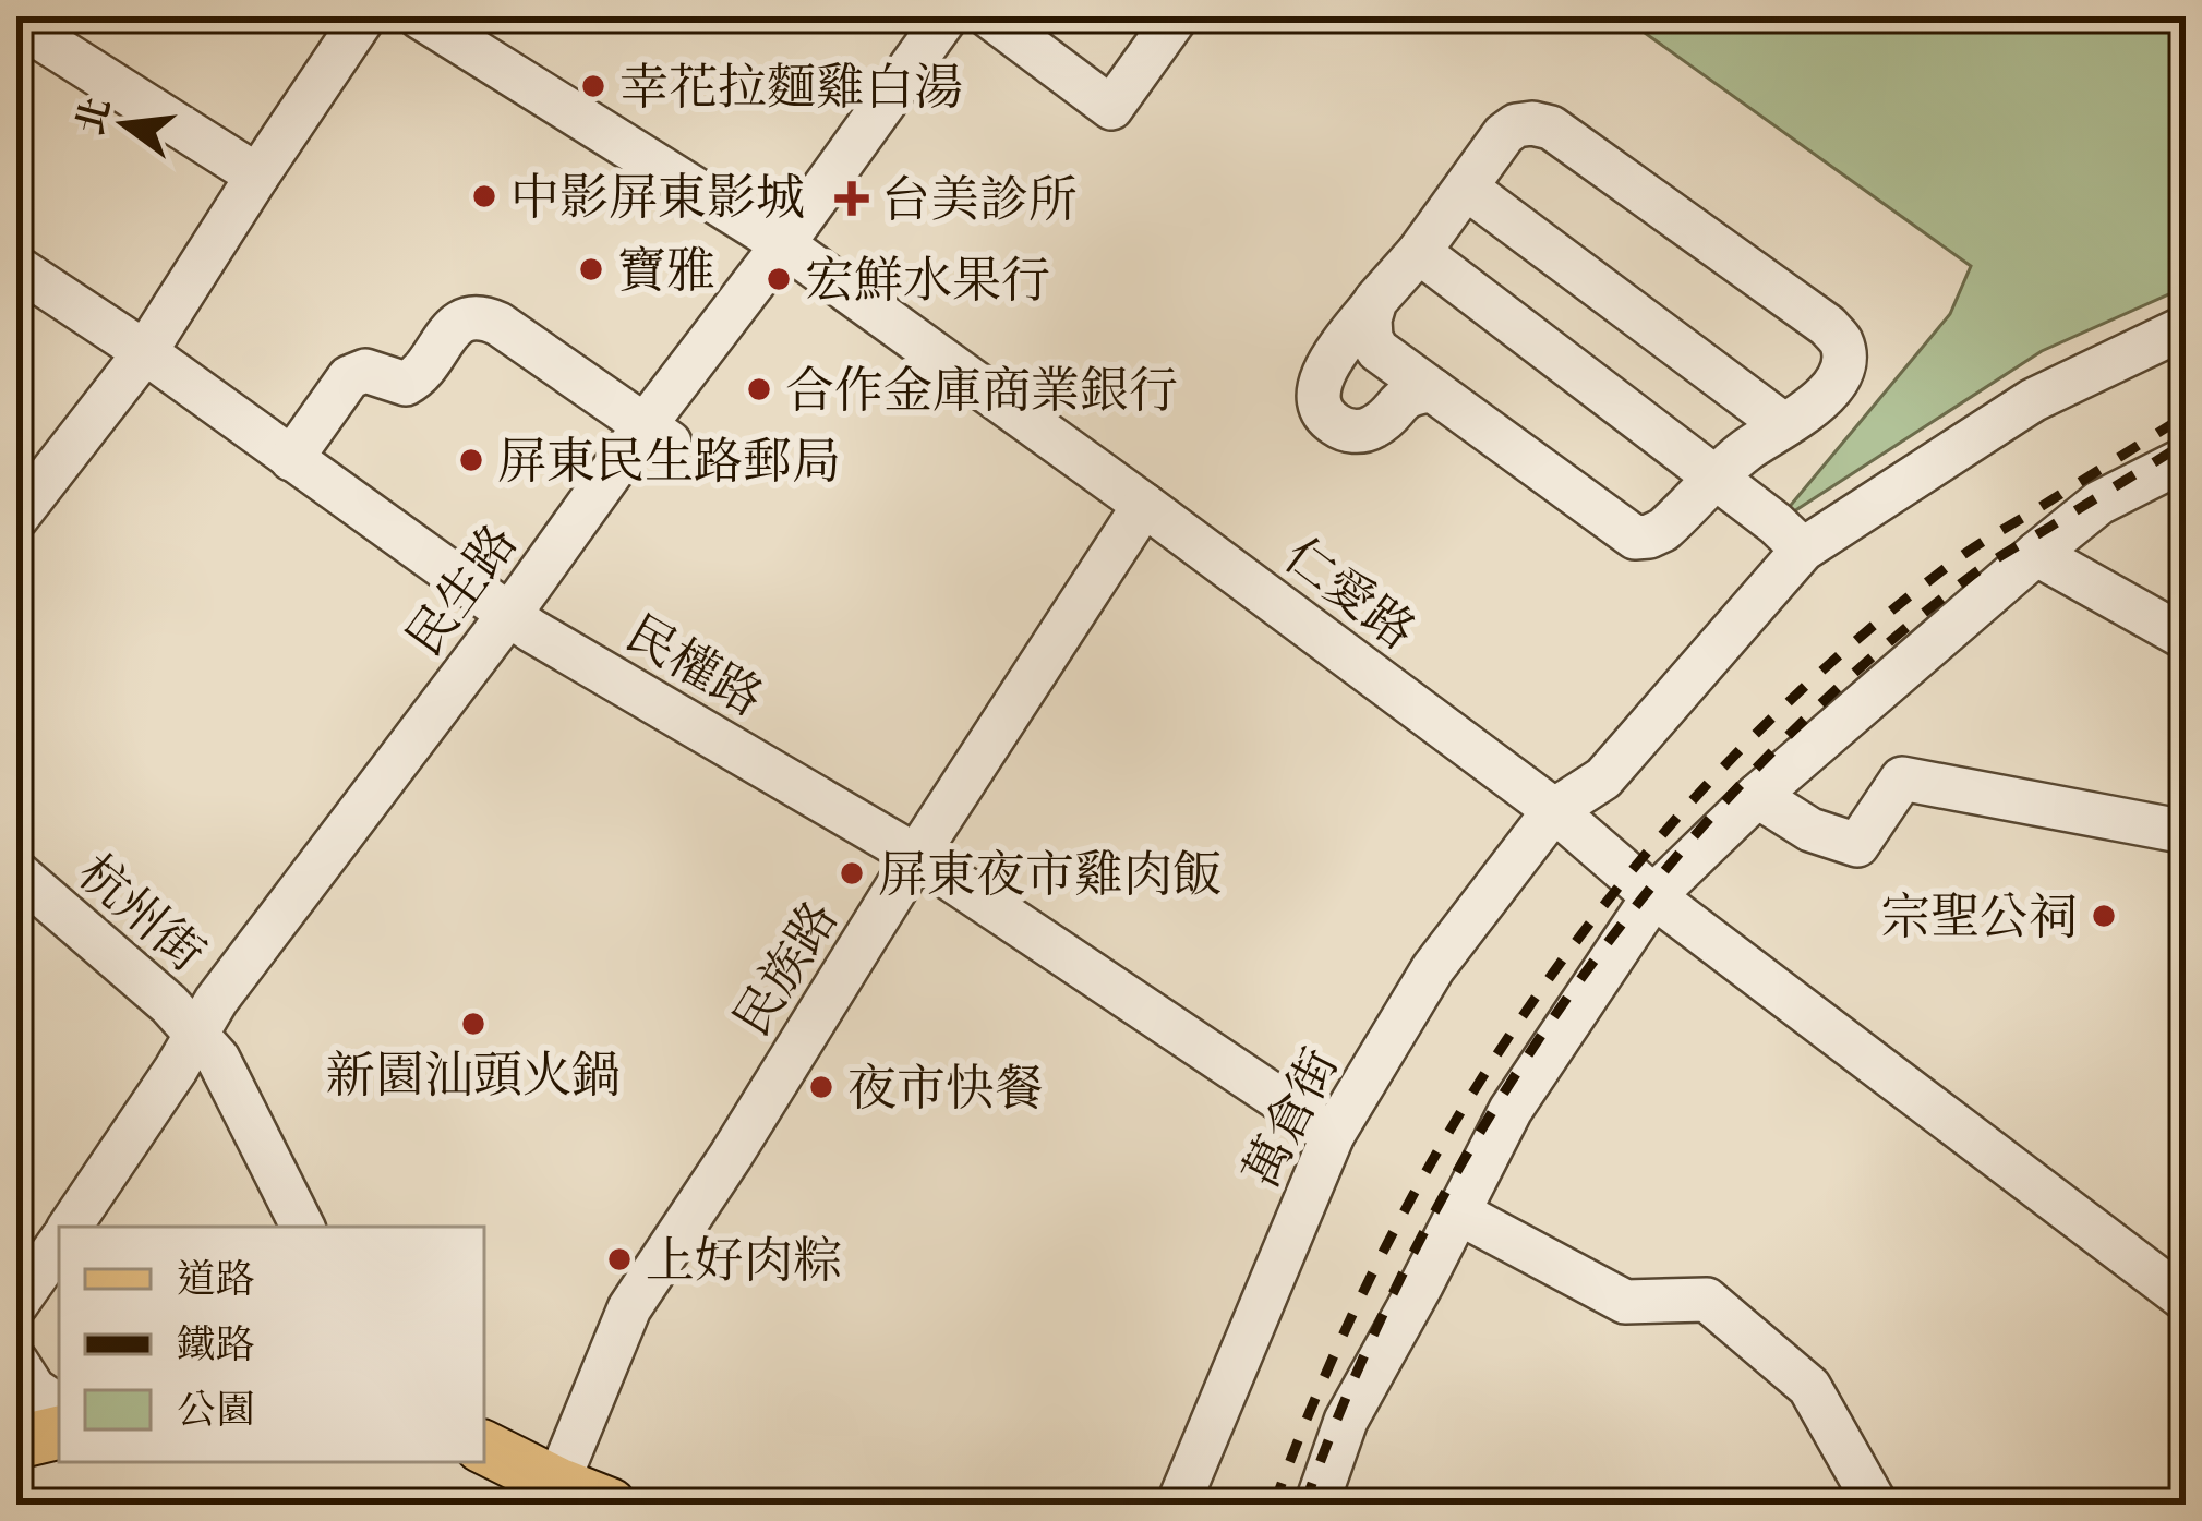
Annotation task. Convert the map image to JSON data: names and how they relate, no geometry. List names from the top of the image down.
{
  "streets": {
    "street": [
      "民生路",
      "仁愛路",
      "民權路",
      "杭州街",
      "民族路",
      "萬倉街"
    ]
  },
  "crossings": [
    ["民生路", "仁愛路"],
    ["民生路", "民權路"],
    ["民生路", "杭州街"],
    ["仁愛路", "民族路"],
    ["仁愛路", "萬倉街"],
    ["民權路", "民族路"],
    ["民權路", "萬倉街"]
  ],
  "places": {
    "other": [
      "幸花拉麵雞白湯",
      "中影屏東影城",
      "寶雅",
      "宏鮮水果行",
      "合作金庫商業銀行",
      "屏東民生路郵局",
      "屏東夜市雞肉飯",
      "宗聖公祠",
      "新園汕頭火鍋",
      "夜市快餐",
      "上好肉粽"
    ],
    "health": ["台美診所"]
  },
  "legend": ["道路", "鐵路", "公園"],
  "north": "left"
}
